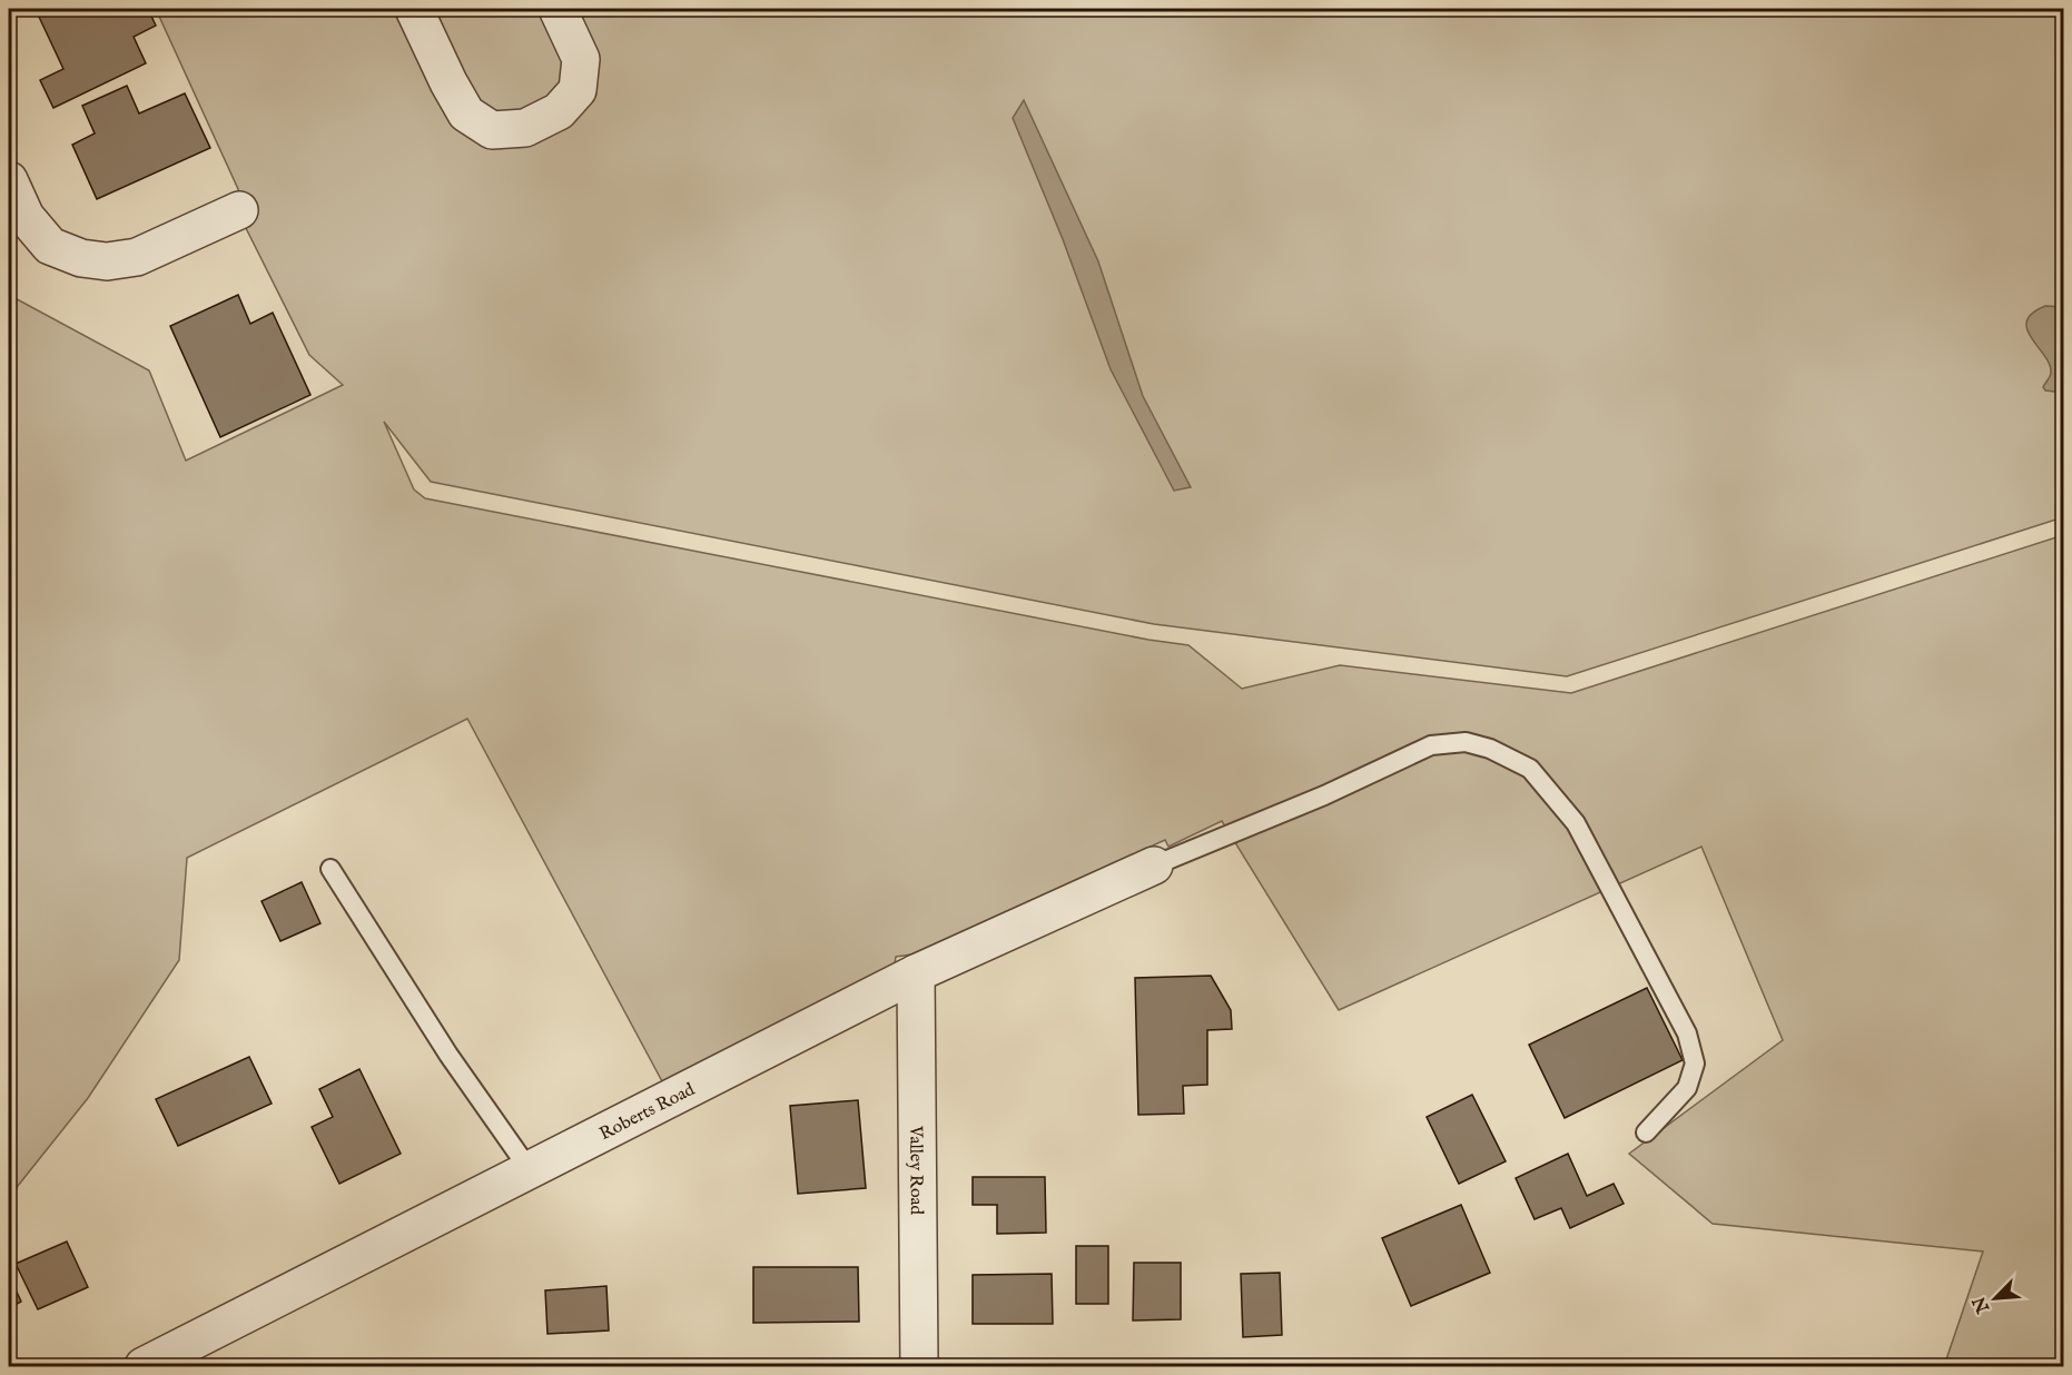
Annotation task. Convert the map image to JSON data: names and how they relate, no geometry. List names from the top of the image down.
{
  "streets": {
    "street": ["Roberts Road", "Valley Road"]
  },
  "crossings": [
    ["Roberts Road", "Valley Road"]
  ],
  "north": "bottom left"
}
